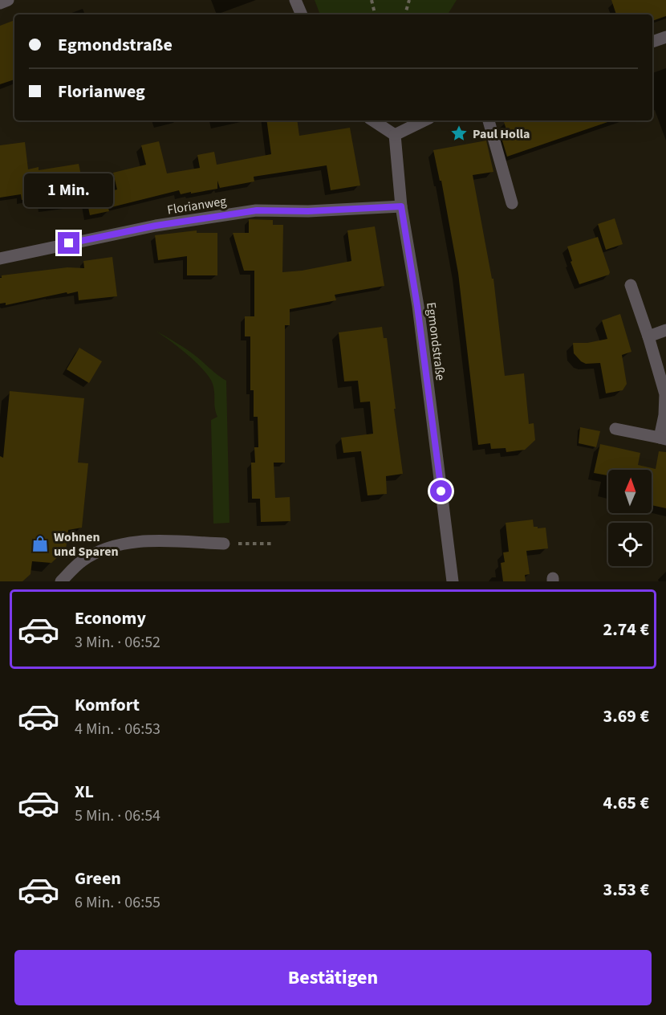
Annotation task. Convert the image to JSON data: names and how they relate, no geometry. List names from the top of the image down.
{
  "streets": {
    "street": ["Florianweg", "Egmondstraße"]
  },
  "crossings": [
    ["Florianweg", "Egmondstraße"]
  ],
  "places": {
    "place": ["Paul Holla"],
    "shop": ["Wohnen und Sparen"]
  },
  "north": "top",
  "page": {
    "banner": ["Egmondstraße", "Florianweg"],
    "bubble": "1 Min.",
    "list": [
      {
        "name": "Economy",
        "note": "3 Min. · 06:52",
        "value": "2.74 €"
      },
      {
        "name": "Komfort",
        "note": "4 Min. · 06:53",
        "value": "3.69 €"
      },
      {
        "name": "XL",
        "note": "5 Min. · 06:54",
        "value": "4.65 €"
      },
      {
        "name": "Green",
        "note": "6 Min. · 06:55",
        "value": "3.53 €"
      }
    ],
    "buttons": "Bestätigen"
  }
}
